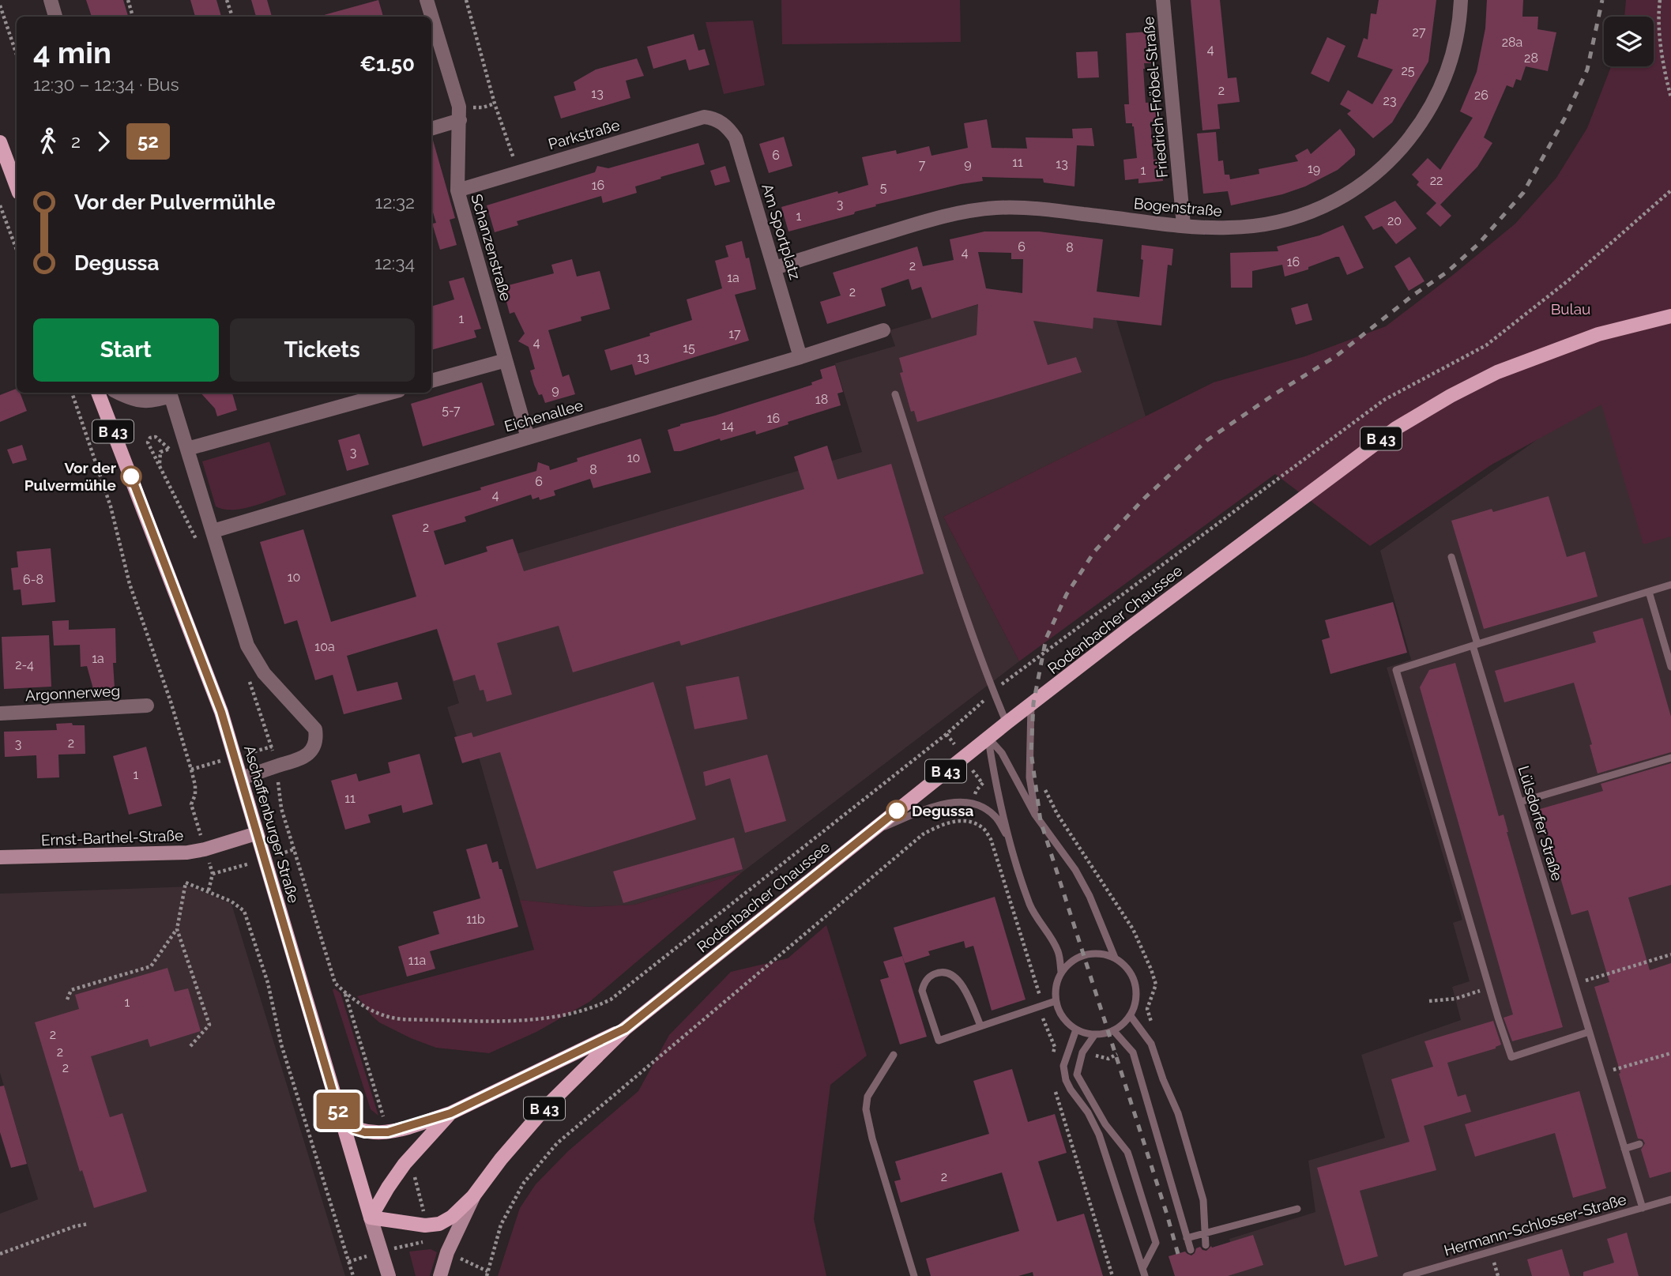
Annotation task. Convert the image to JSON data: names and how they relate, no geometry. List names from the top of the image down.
{
  "streets": {
    "main road": ["B 43", "Rodenbacher Chaussee", "Aschaffenburger Straße"],
    "street": [
      "Friedrich-Fröbel-Straße",
      "Parkstraße",
      "Bogenstraße",
      "Am Sportplatz",
      "Schanzenstraße",
      "Eichenallee",
      "Argonnerweg",
      "Ernst-Barthel-Straße"
    ],
    "lane": ["Lülsdorfer Straße", "Hermann-Schlosser-Straße"]
  },
  "crossings": [
    ["Friedrich-Fröbel-Straße", "Bogenstraße"],
    ["Parkstraße", "Am Sportplatz"],
    ["Parkstraße", "Schanzenstraße"],
    ["Bogenstraße", "Am Sportplatz"],
    ["Am Sportplatz", "Eichenallee"],
    ["Schanzenstraße", "Eichenallee"],
    ["B 43", "Rodenbacher Chaussee"],
    ["B 43", "Aschaffenburger Straße"],
    ["Lülsdorfer Straße", "Hermann-Schlosser-Straße"],
    ["Aschaffenburger Straße", "Ernst-Barthel-Straße"]
  ],
  "parks": ["Bulau"],
  "places": ["Vor der Pulvermühle", "Degussa"],
  "lines": ["bus line 52"],
  "house_numbers": [
    "27",
    "28a",
    "4",
    "28",
    "25",
    "2",
    "13",
    "26",
    "23",
    "6",
    "11",
    "9",
    "13",
    "7",
    "19",
    "1",
    "22",
    "16",
    "5",
    "3",
    "1",
    "20",
    "6",
    "8",
    "4",
    "16",
    "2",
    "1a",
    "2",
    "1",
    "17",
    "4",
    "15",
    "13",
    "9",
    "18",
    "5-7",
    "16",
    "14",
    "3",
    "10",
    "8",
    "6",
    "4",
    "2",
    "10",
    "6-8",
    "10a",
    "1a",
    "2-4",
    "2",
    "3",
    "1",
    "11",
    "11b",
    "11a",
    "1",
    "2",
    "2",
    "2",
    "2"
  ],
  "page": {
    "on_map": "52",
    "heading": ["4 min", "12:30 – 12:34 · Bus", "€1.50"],
    "legs": ["2", "52"],
    "list": [
      {
        "name": "Vor der Pulvermühle",
        "value": "12:32"
      },
      {
        "name": "Degussa",
        "value": "12:34"
      }
    ],
    "buttons": ["Start", "Tickets"]
  }
}
